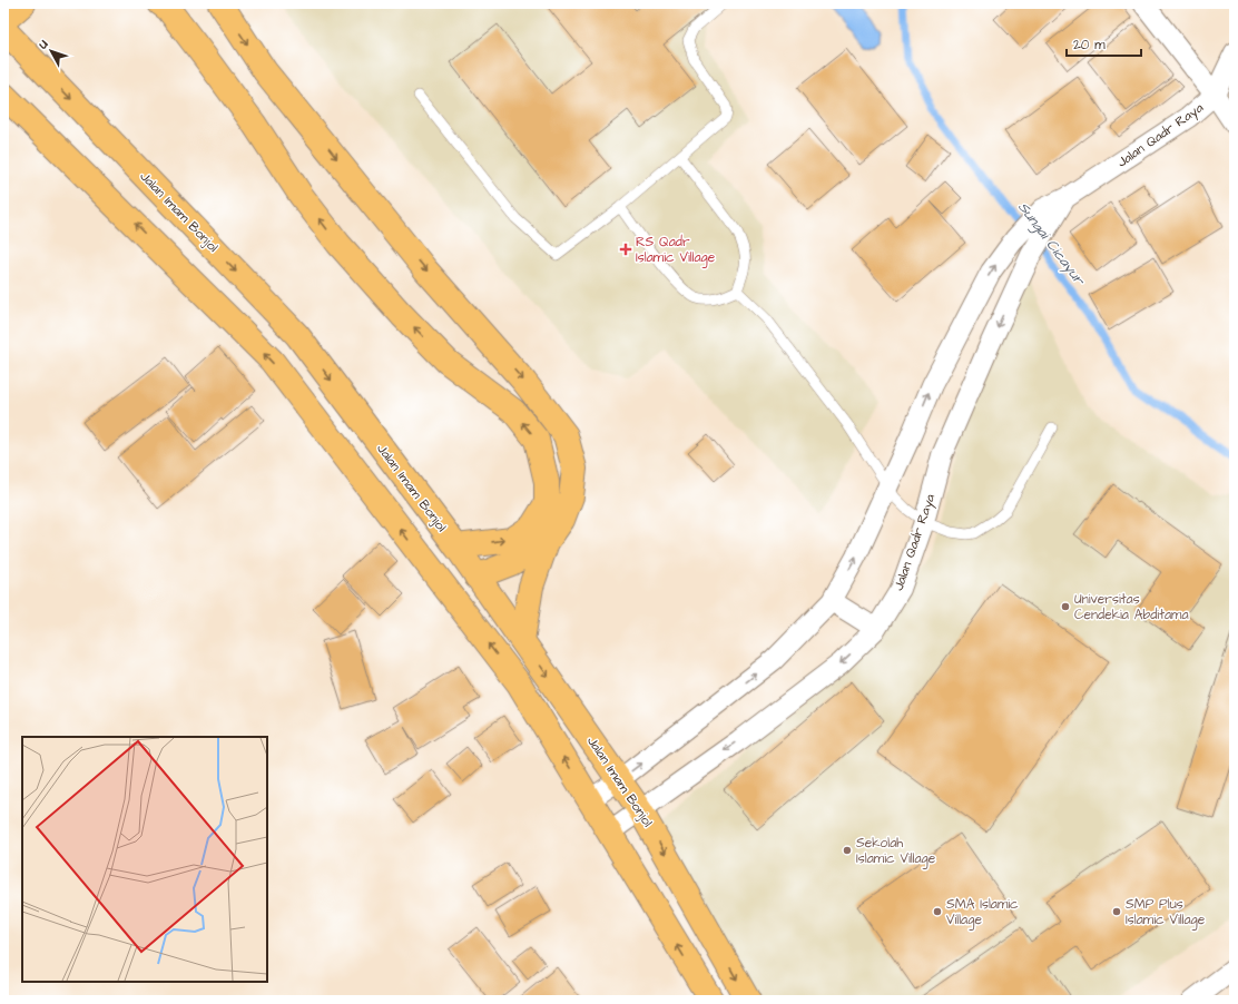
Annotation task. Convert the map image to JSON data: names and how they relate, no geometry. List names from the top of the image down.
{
  "streets": {
    "main road": ["Jalan Imam Bonjol"],
    "street": ["Jalan Qadr Raya"]
  },
  "crossings": [
    ["Jalan Qadr Raya", "Jalan Imam Bonjol"]
  ],
  "water": ["Sungai Cicayur"],
  "places": {
    "health": ["RS Qadr Islamic Village"],
    "other": [
      "Universitas Cendekia Abditama",
      "Sekolah Islamic Village",
      "SMA Islamic Village",
      "SMP Plus Islamic Village"
    ]
  },
  "scale_bar": "20 m",
  "north": "top left"
}
